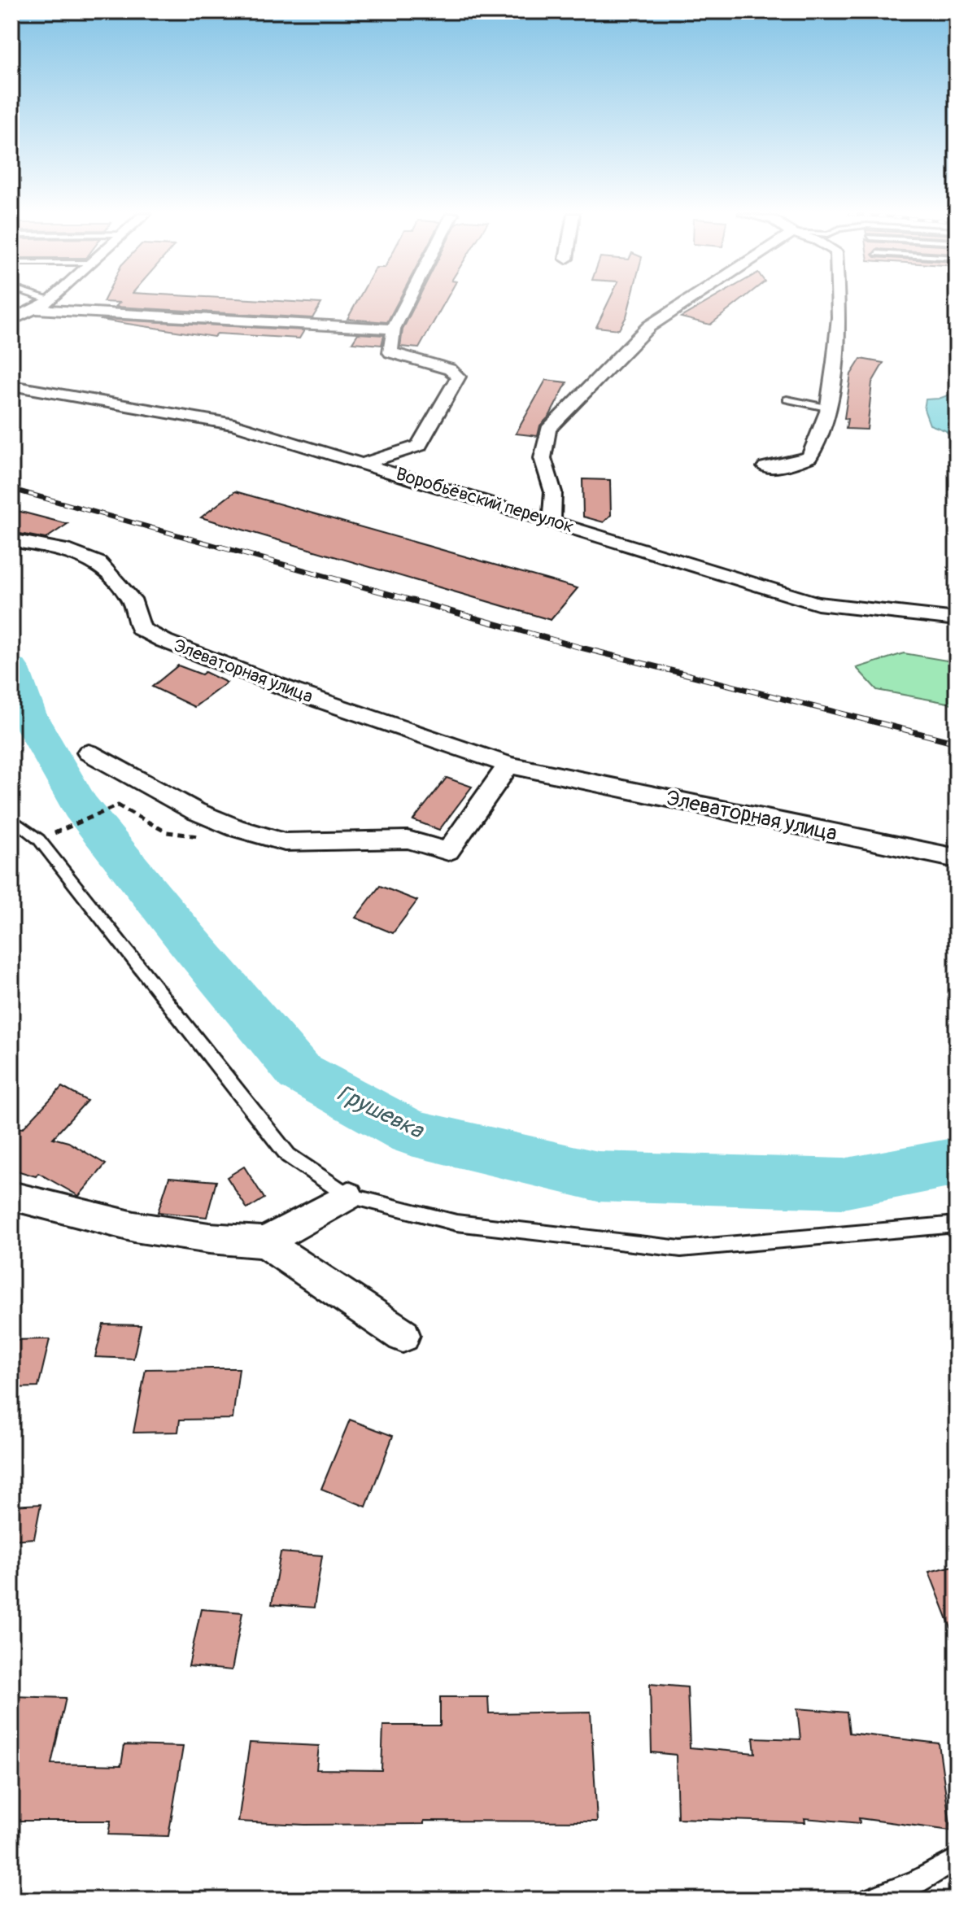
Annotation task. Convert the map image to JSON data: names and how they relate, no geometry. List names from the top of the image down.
{
  "streets": {
    "street": ["Воробьёвский переулок", "Элеваторная улица"]
  },
  "water": ["Грушевка"]
}
